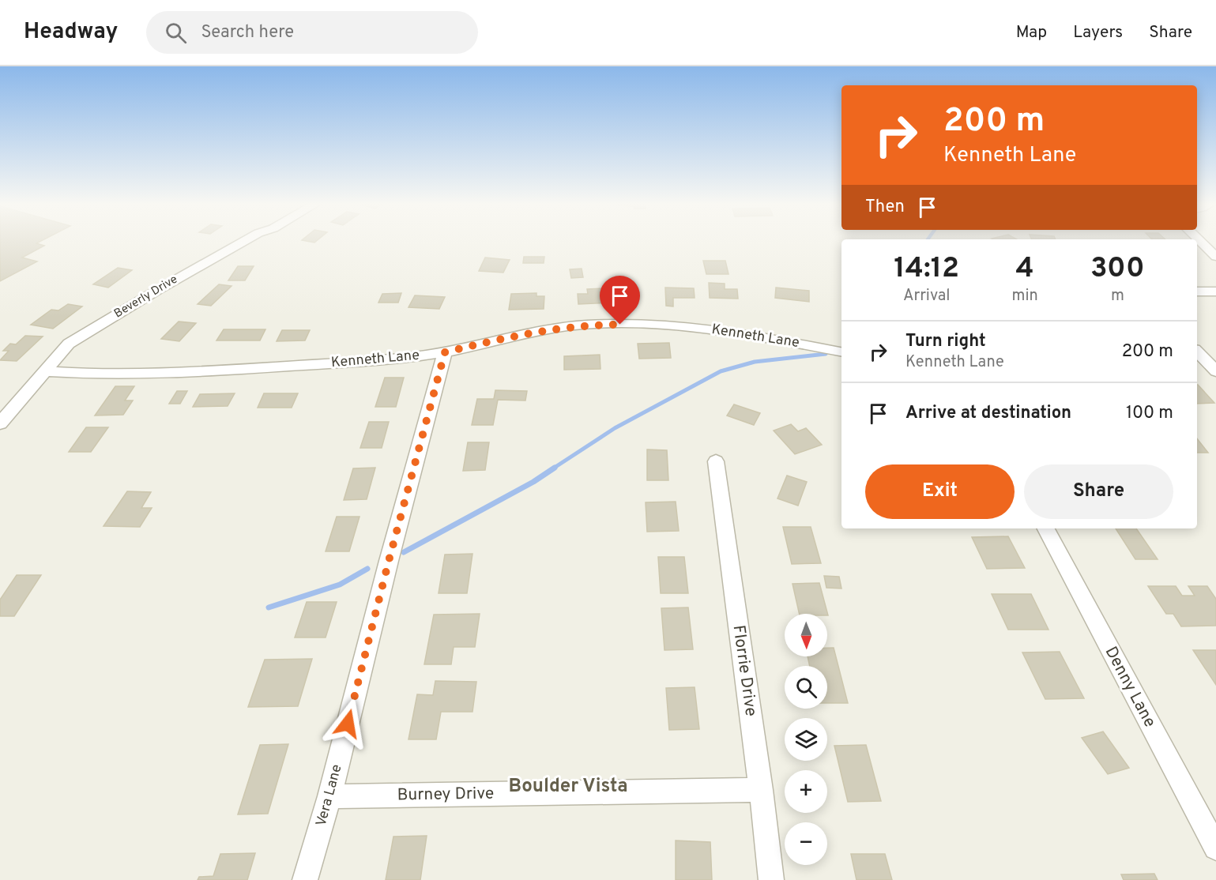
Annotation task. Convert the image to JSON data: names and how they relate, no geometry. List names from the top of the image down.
{
  "streets": {
    "street": [
      "Beverly Drive",
      "Kenneth Lane",
      "Florrie Drive",
      "Denny Lane",
      "Burney Drive",
      "Vera Lane"
    ]
  },
  "crossings": [
    ["Beverly Drive", "Kenneth Lane"],
    ["Kenneth Lane", "Vera Lane"],
    ["Florrie Drive", "Burney Drive"],
    ["Burney Drive", "Vera Lane"]
  ],
  "districts": ["Boulder Vista"],
  "north": "bottom",
  "page": {
    "header": "Headway",
    "search": "Search here",
    "nav": ["Map", "Layers", "Share"],
    "turn": ["200 m", "Kenneth Lane"],
    "then": "Then",
    "eta": [
      "14:12",
      "Arrival",
      "4",
      "min",
      "300",
      "m"
    ],
    "list": [
      {
        "name": "Turn right",
        "note": "Kenneth Lane",
        "value": "200 m"
      },
      {
        "name": "Arrive at destination",
        "value": "100 m"
      }
    ],
    "buttons": ["Exit", "Share"],
    "map_buttons": ["+", "−"]
  }
}
